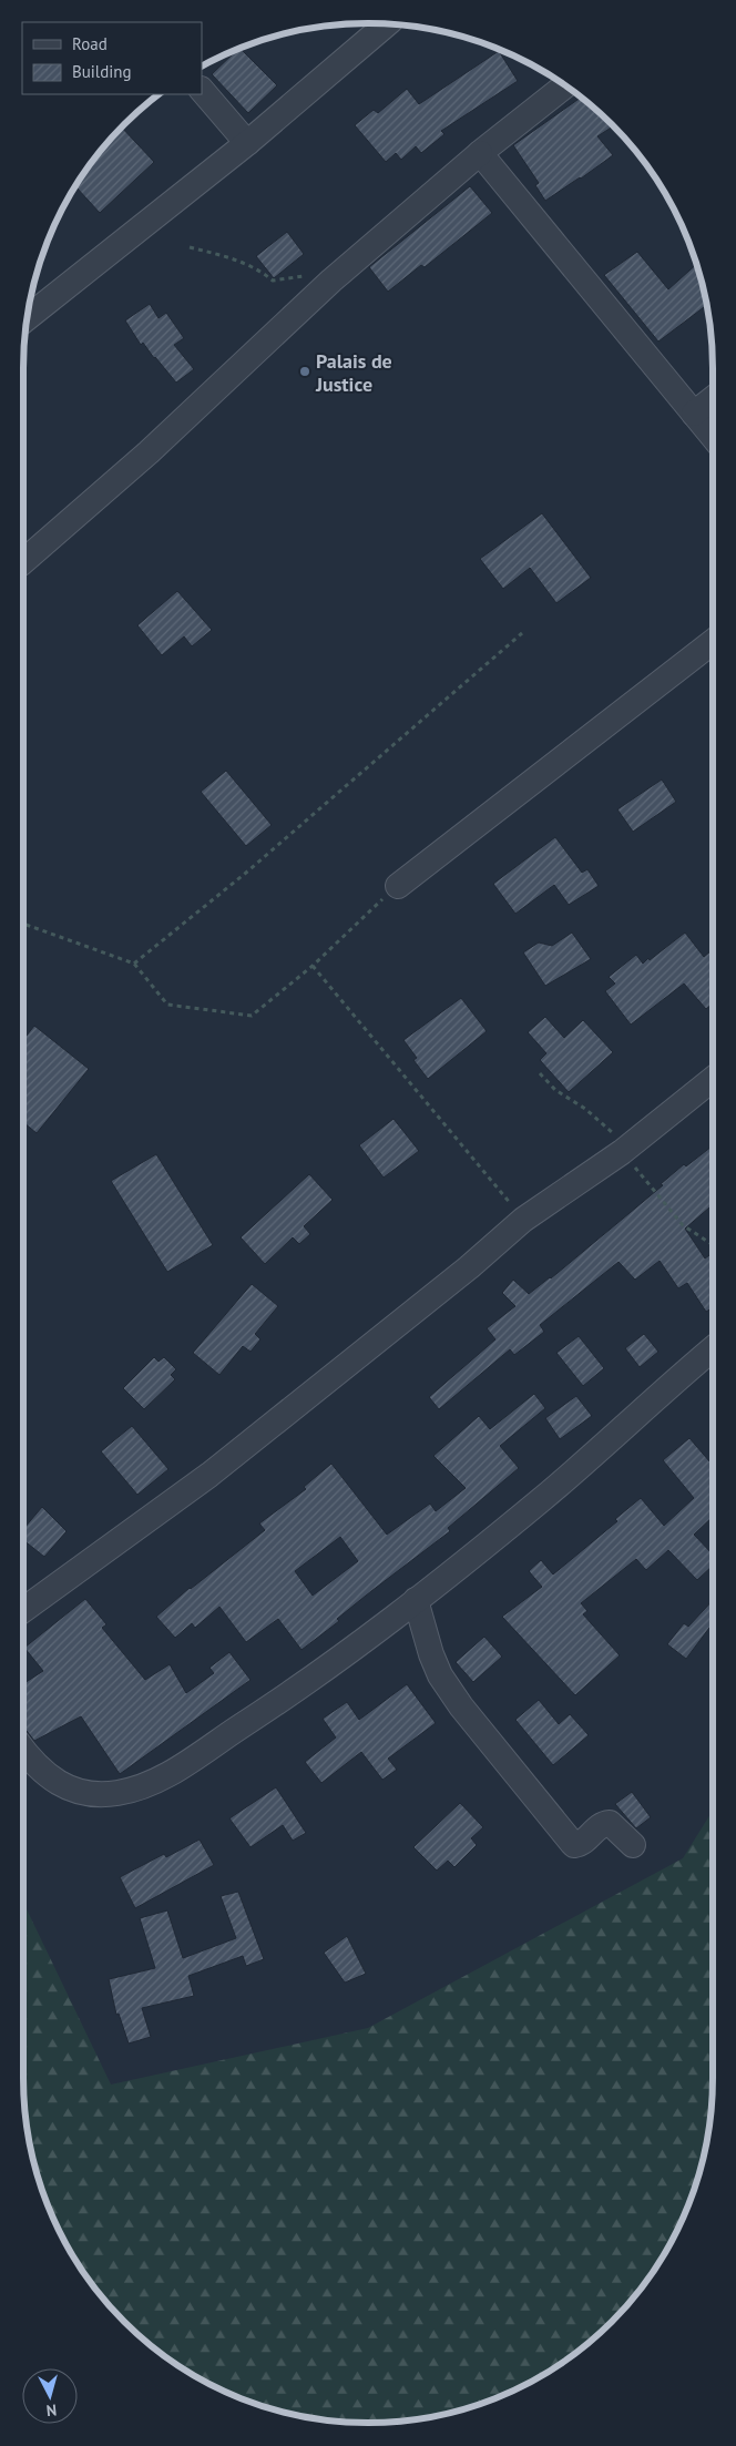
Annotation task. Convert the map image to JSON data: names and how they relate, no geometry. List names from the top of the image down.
{
  "places": ["Palais de Justice"],
  "legend": ["Road", "Building"],
  "north": "bottom"
}
